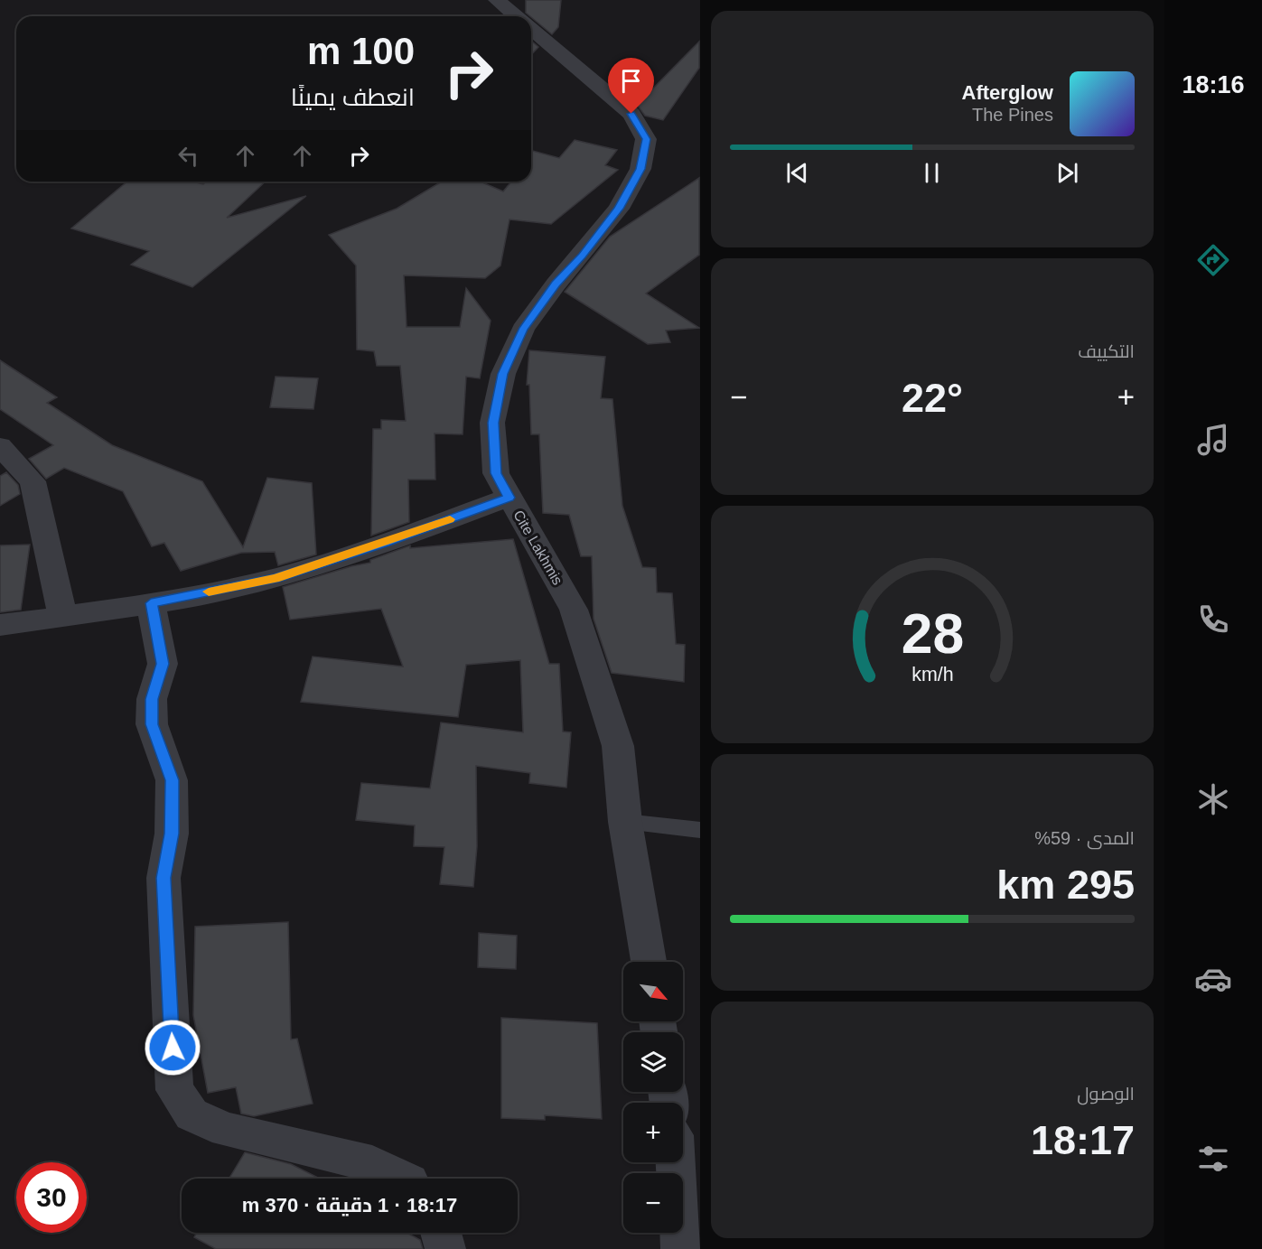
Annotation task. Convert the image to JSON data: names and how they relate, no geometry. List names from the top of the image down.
{
  "streets": {
    "street": ["Cite Lakhmis"]
  },
  "north": "bottom right",
  "page": {
    "tabs": "18:16",
    "turn": ["100 m", "انعطف يمينًا"],
    "song": ["Afterglow", "The Pines"],
    "tile": [
      "التكييف",
      ["المدى · 59%", "295 km"],
      ["الوصول", "18:17"]
    ],
    "heat": ["−", "22°", "+"],
    "map_buttons": ["+", "−"],
    "limit": "30",
    "trip": "18:17 · 1 دقيقة · 370 m",
    "gauge": ["28", "km/h"]
  }
}
